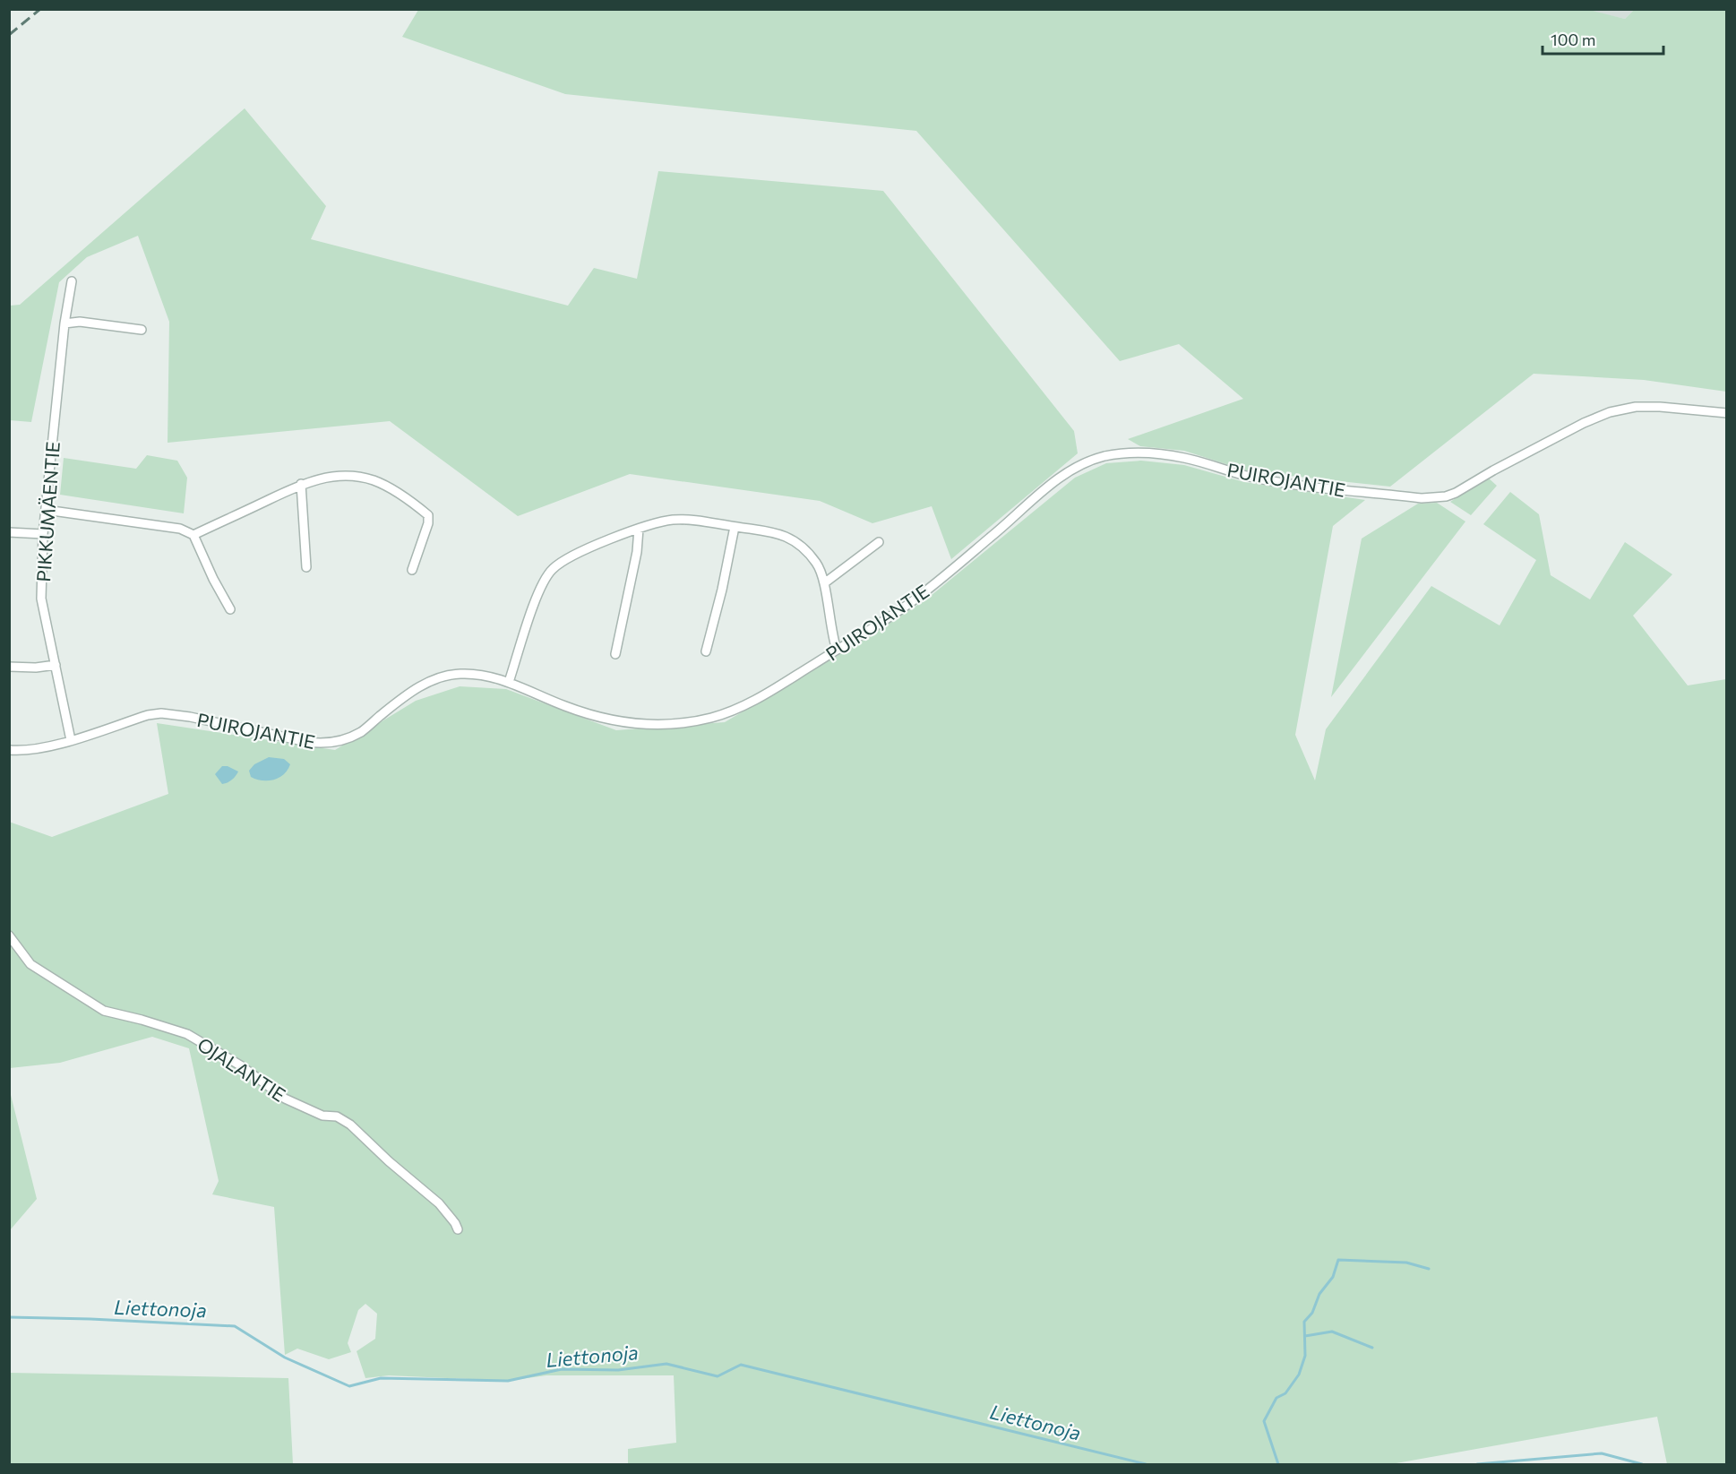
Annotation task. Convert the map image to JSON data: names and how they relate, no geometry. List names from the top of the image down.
{
  "streets": {
    "street": ["PUIROJANTIE", "PIKKUMÄENTIE", "OJALANTIE"]
  },
  "crossings": [
    ["PUIROJANTIE", "PIKKUMÄENTIE"]
  ],
  "water": ["Liettonoja"],
  "scale_bar": "100 m"
}
